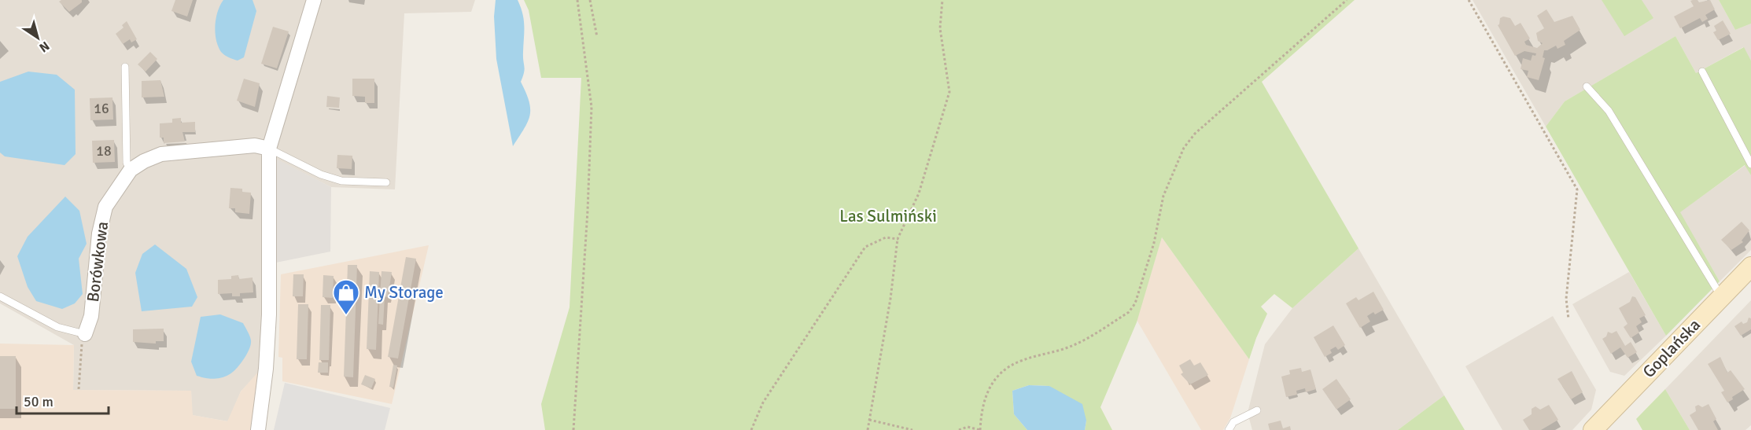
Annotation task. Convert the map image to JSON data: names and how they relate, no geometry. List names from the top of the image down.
{
  "streets": {
    "street": ["Borówkowa", "Goplańska"]
  },
  "parks": ["Las Sulmiński"],
  "places": {
    "shop": ["My Storage"]
  },
  "house_numbers": ["16", "18"],
  "scale_bar": "50 m",
  "north": "bottom right"
}
